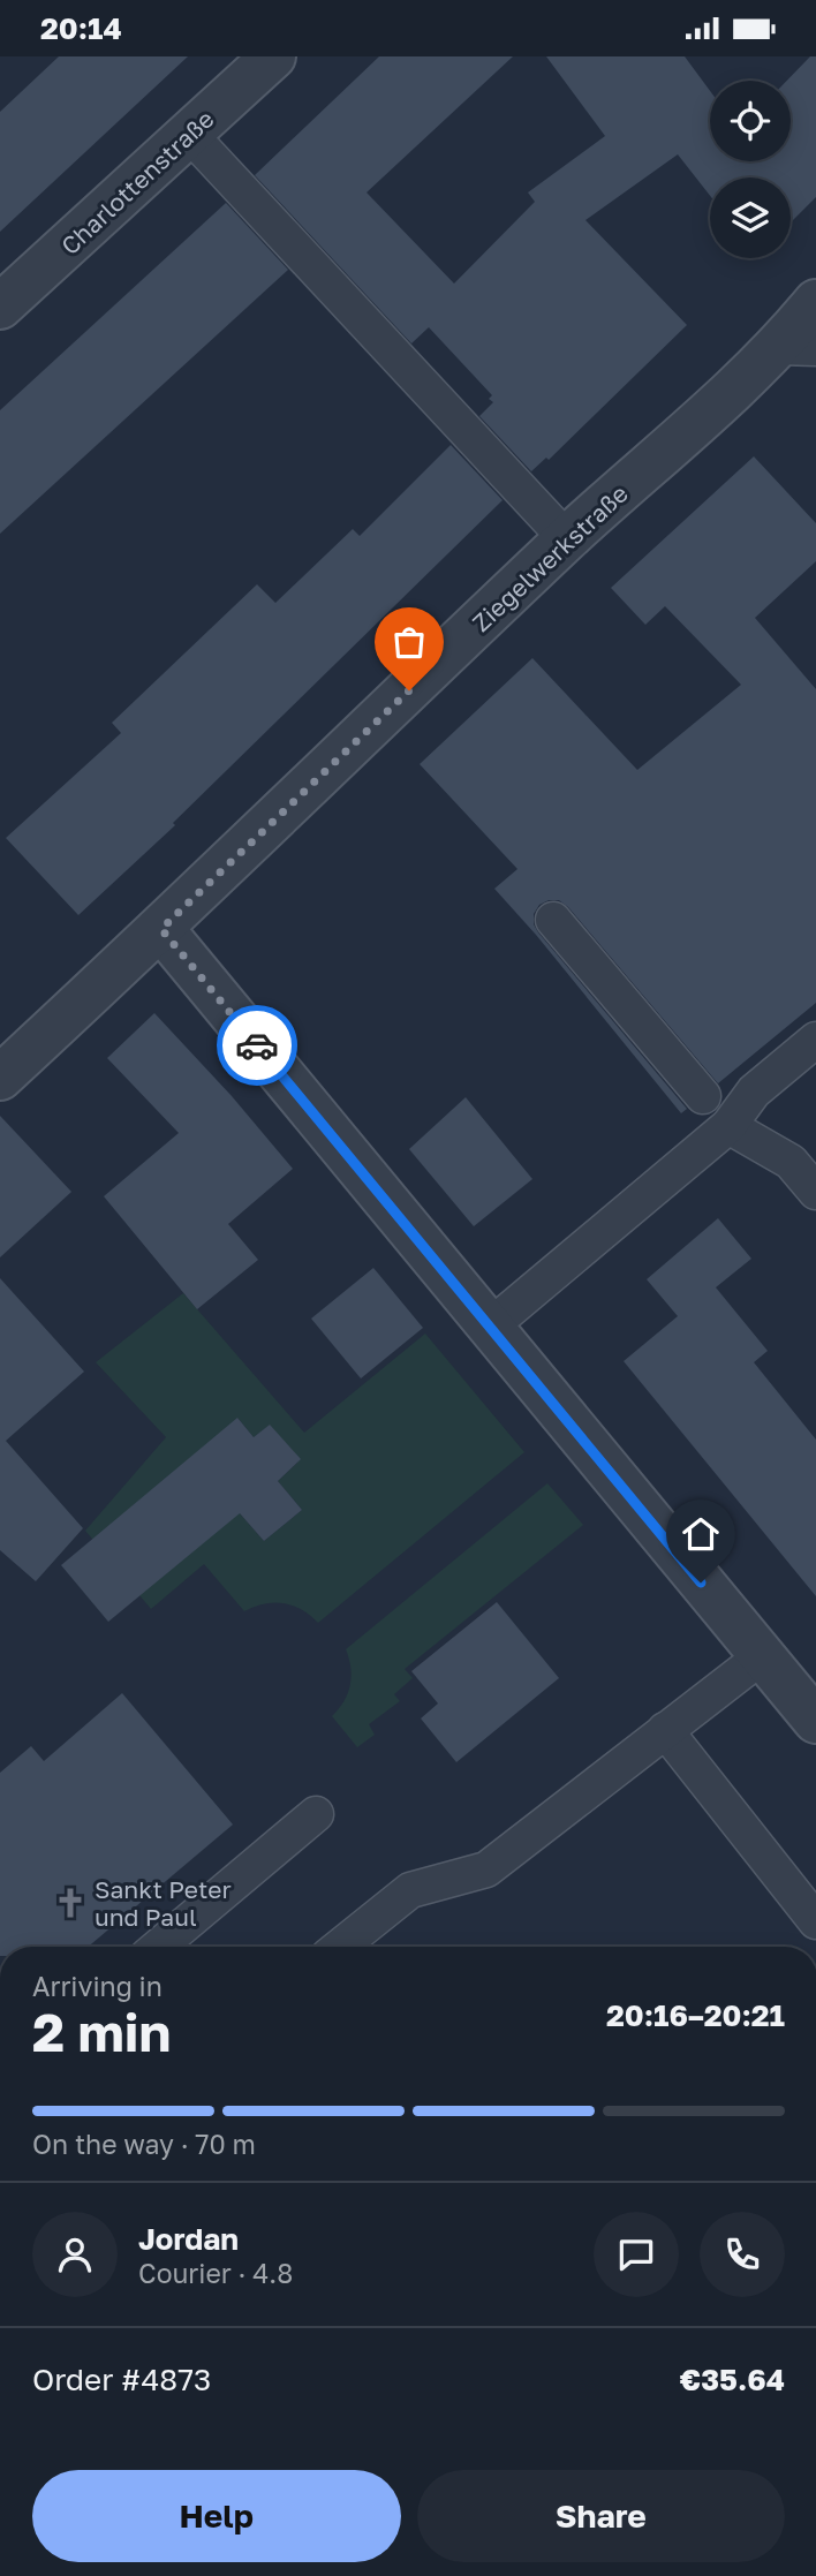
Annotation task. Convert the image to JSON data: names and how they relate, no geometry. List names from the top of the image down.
{
  "streets": {
    "street": ["Charlottenstraße", "Ziegelwerkstraße"]
  },
  "places": {
    "church": ["Sankt Peter und Paul"]
  },
  "page": {
    "status": "20:14",
    "heading": ["2 min", "Arriving in", "20:16–20:21"],
    "panel": [
      "Jordan",
      "Courier · 4.8",
      "Order #4873",
      "€35.64"
    ],
    "bar": "On the way · 70 m",
    "buttons": ["Help", "Share"]
  }
}
